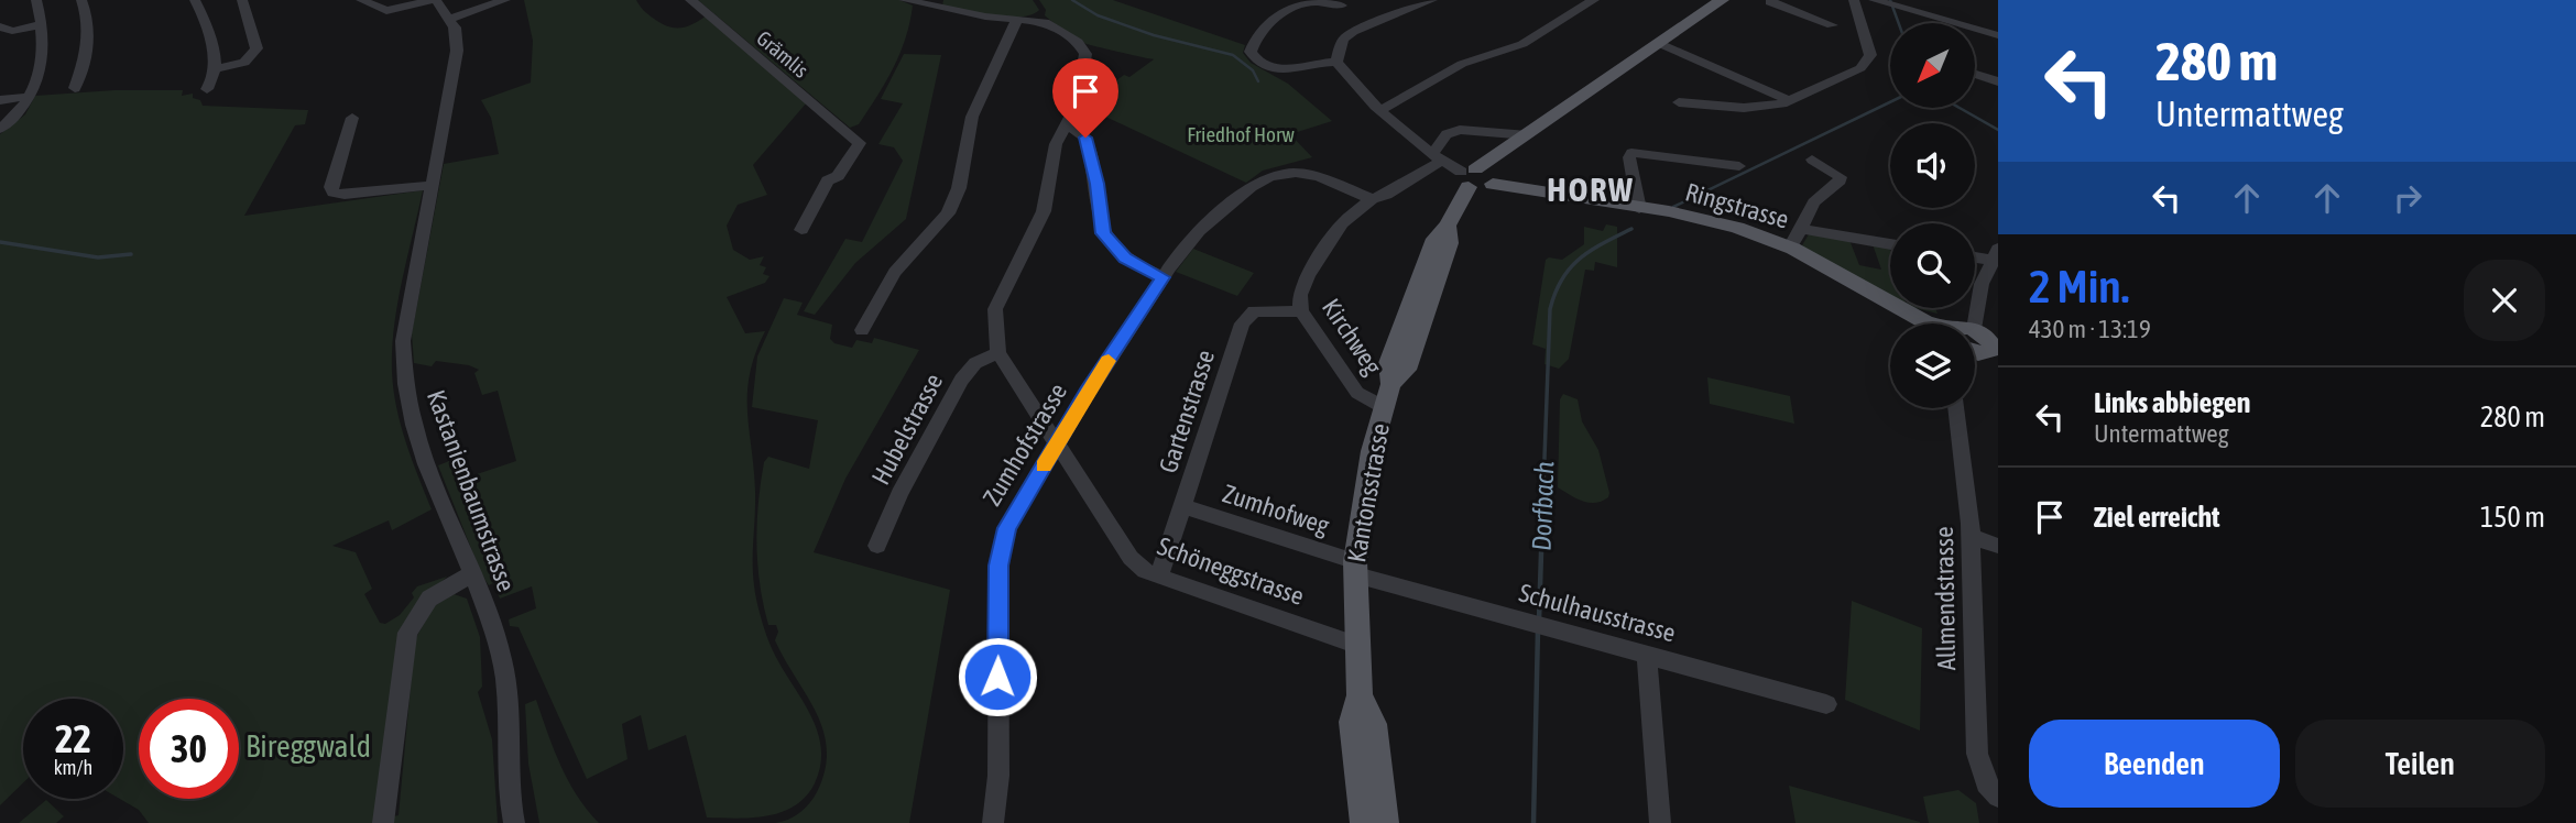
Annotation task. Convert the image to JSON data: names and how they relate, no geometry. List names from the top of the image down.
{
  "streets": {
    "main road": ["Ringstrasse", "Kantonsstrasse"],
    "street": [
      "Grämlis",
      "Kirchweg",
      "Gartenstrasse",
      "Hubelstrasse",
      "Zumhofstrasse",
      "Kastanienbaumstrasse",
      "Zumhofweg",
      "Schöneggstrasse",
      "Allmendstrasse",
      "Schulhausstrasse"
    ]
  },
  "crossings": [
    ["Kirchweg", "Gartenstrasse"],
    ["Kirchweg", "Zumhofstrasse"],
    ["Kirchweg", "Kantonsstrasse"],
    ["Gartenstrasse", "Zumhofweg"],
    ["Gartenstrasse", "Schöneggstrasse"],
    ["Hubelstrasse", "Schöneggstrasse"],
    ["Zumhofstrasse", "Schöneggstrasse"],
    ["Kantonsstrasse", "Zumhofweg"],
    ["Kantonsstrasse", "Schöneggstrasse"],
    ["Kantonsstrasse", "Schulhausstrasse"],
    ["Zumhofweg", "Schulhausstrasse"]
  ],
  "districts": ["HORW"],
  "water": ["Dorfbach"],
  "parks": ["Friedhof Horw", "Bireggwald"],
  "north": "bottom left",
  "page": {
    "turn": ["280 m", "Untermattweg"],
    "heading": ["2 Min.", "430 m · 13:19"],
    "list": [
      {
        "name": "Links abbiegen",
        "note": "Untermattweg",
        "value": "280 m"
      },
      {
        "name": "Ziel erreicht",
        "value": "150 m"
      }
    ],
    "speed": "22 km/h",
    "limit": "30",
    "buttons": ["Beenden", "Teilen"]
  }
}
